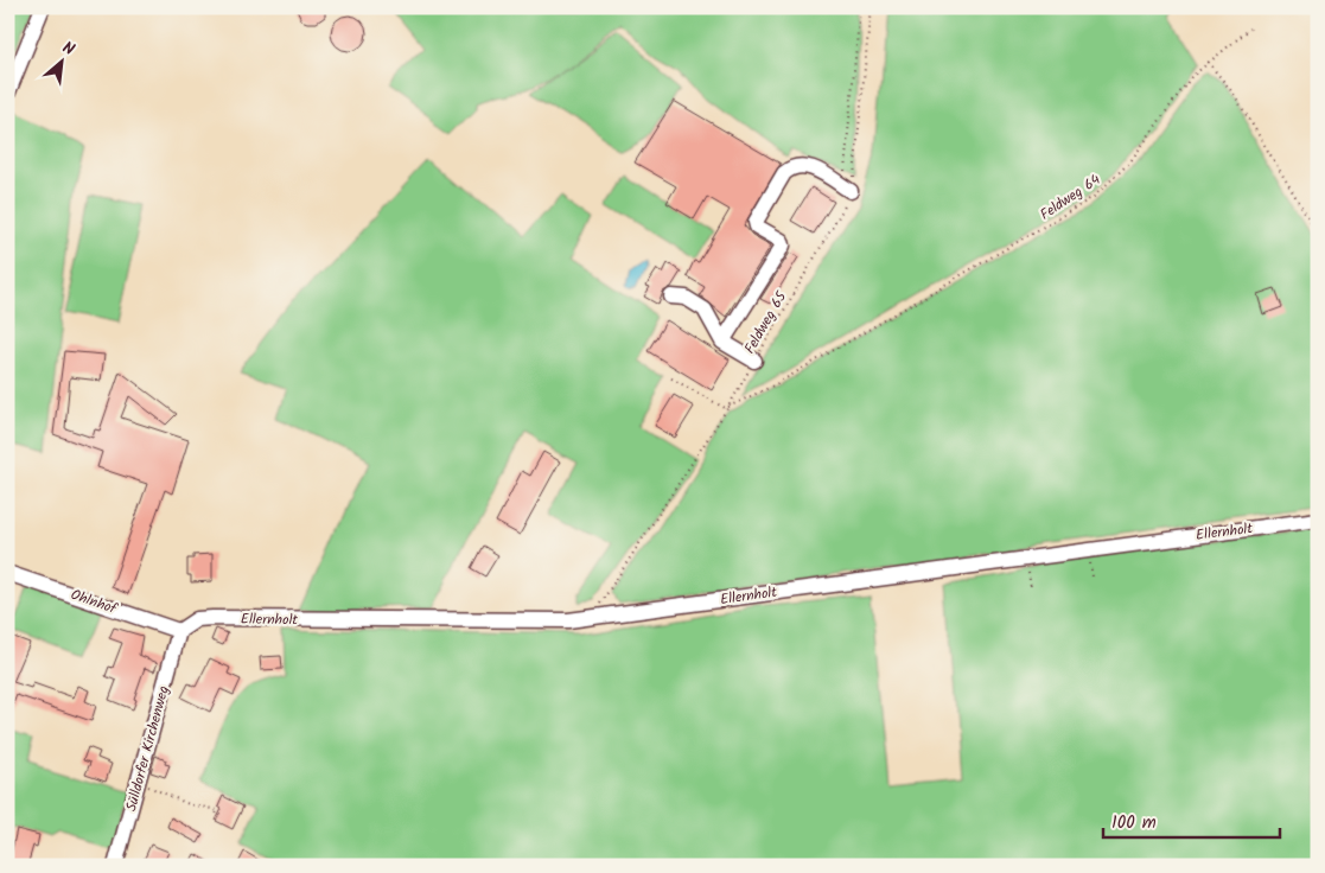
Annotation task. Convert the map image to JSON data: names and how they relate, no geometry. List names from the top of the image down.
{
  "streets": {
    "street": ["Ellernholt", "Ohlnhof", "Sülldorfer Kirchenweg"],
    "path": ["Feldweg 64", "Feldweg 65"]
  },
  "crossings": [
    ["Feldweg 64", "Feldweg 65"],
    ["Feldweg 65", "Ellernholt"],
    ["Ellernholt", "Ohlnhof"],
    ["Ellernholt", "Sülldorfer Kirchenweg"],
    ["Ohlnhof", "Sülldorfer Kirchenweg"]
  ],
  "scale_bar": "100 m",
  "north": "top right"
}
